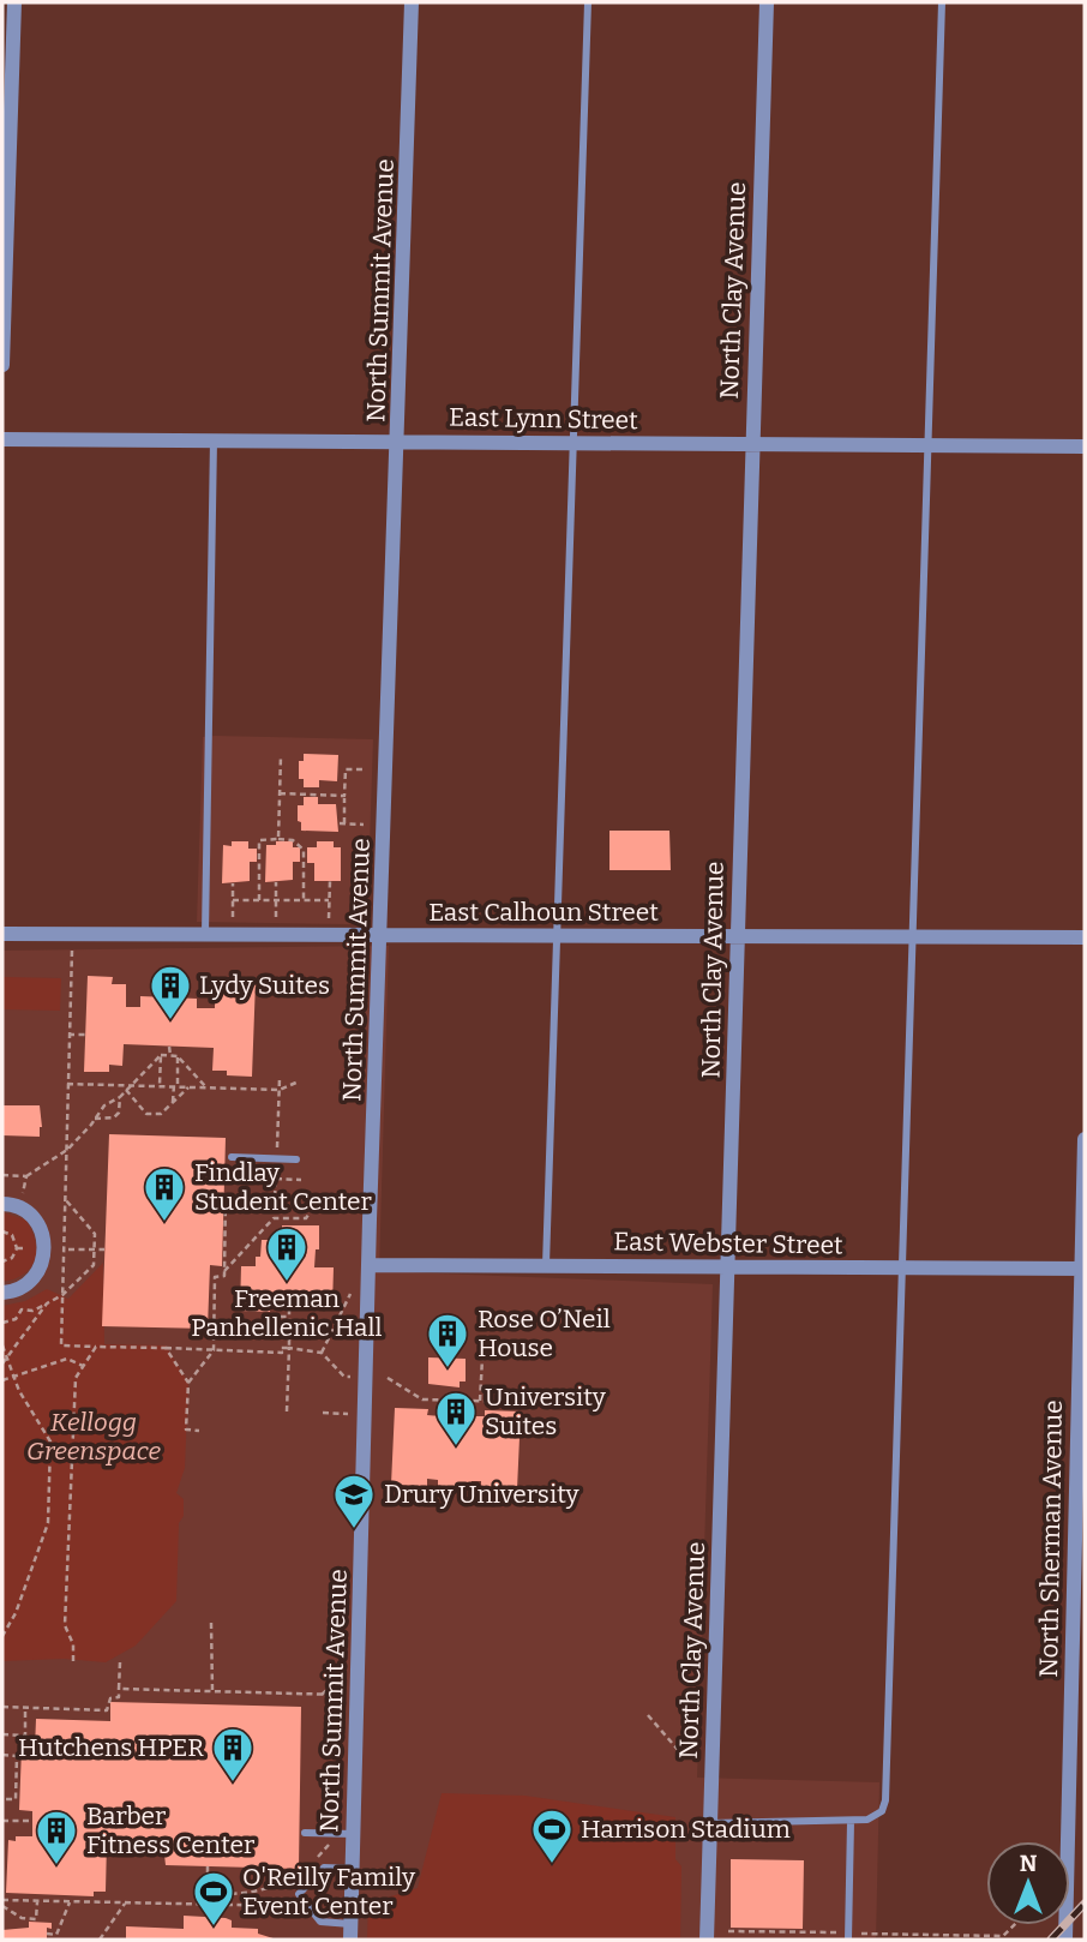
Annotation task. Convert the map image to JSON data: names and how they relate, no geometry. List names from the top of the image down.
{
  "streets": {
    "street": [
      "North Summit Avenue",
      "North Clay Avenue",
      "East Lynn Street",
      "East Calhoun Street",
      "East Webster Street",
      "North Sherman Avenue"
    ]
  },
  "crossings": [
    ["North Summit Avenue", "East Lynn Street"],
    ["North Summit Avenue", "East Calhoun Street"],
    ["North Summit Avenue", "East Webster Street"],
    ["North Clay Avenue", "East Lynn Street"],
    ["North Clay Avenue", "East Calhoun Street"],
    ["North Clay Avenue", "East Webster Street"],
    ["East Webster Street", "North Sherman Avenue"]
  ],
  "parks": ["Kellogg Greenspace"],
  "places": {
    "building": [
      "Lydy Suites",
      "Findlay Student Center",
      "Freeman Panhellenic Hall",
      "Rose O’Neil House",
      "University Suites",
      "Hutchens HPER",
      "Barber Fitness Center"
    ],
    "school or university": ["Drury University"],
    "sports": ["Harrison Stadium", "O'Reilly Family Event Center"]
  },
  "north": "top"
}
